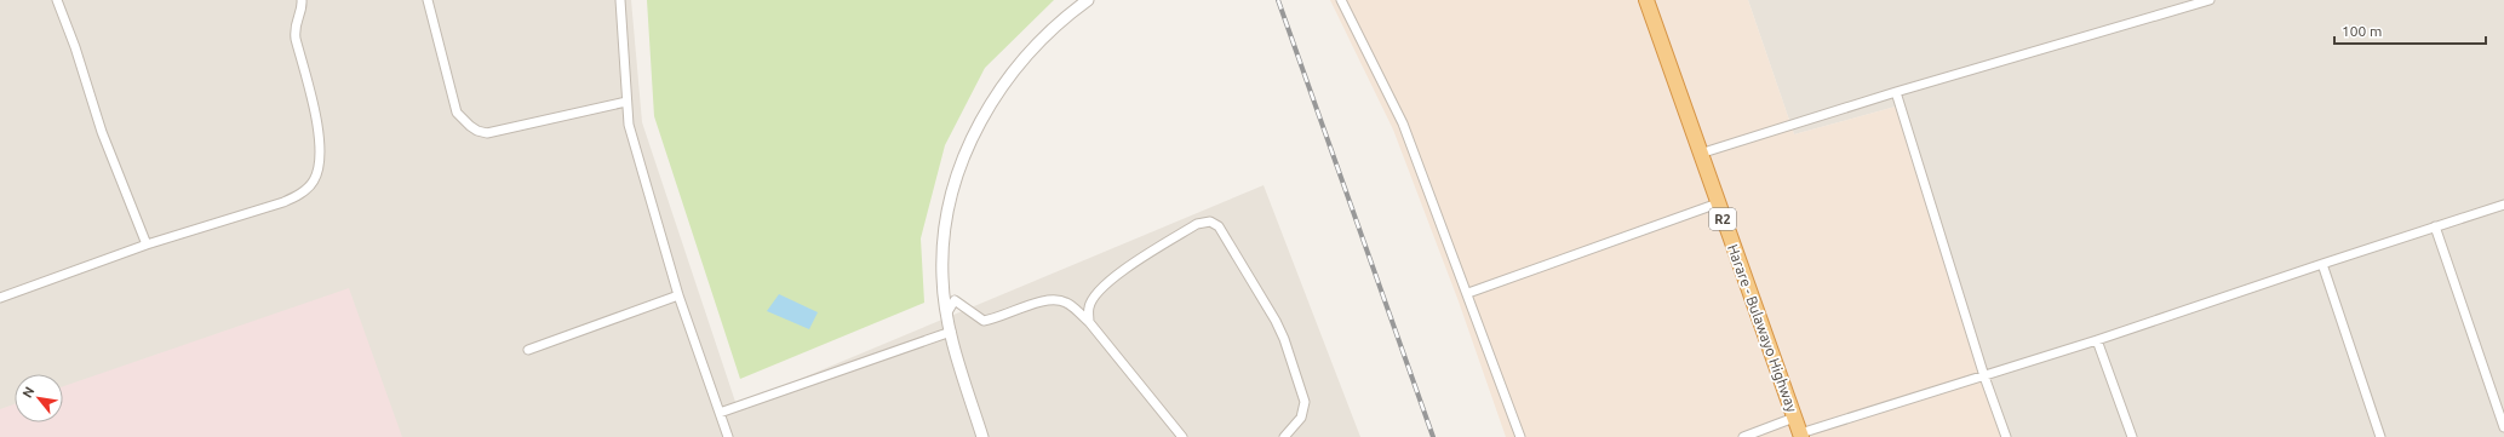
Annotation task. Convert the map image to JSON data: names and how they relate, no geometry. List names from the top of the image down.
{
  "streets": {
    "highway": ["R2", "Harare - Bulawayo Highway"]
  },
  "scale_bar": "100 m",
  "north": "top left"
}
